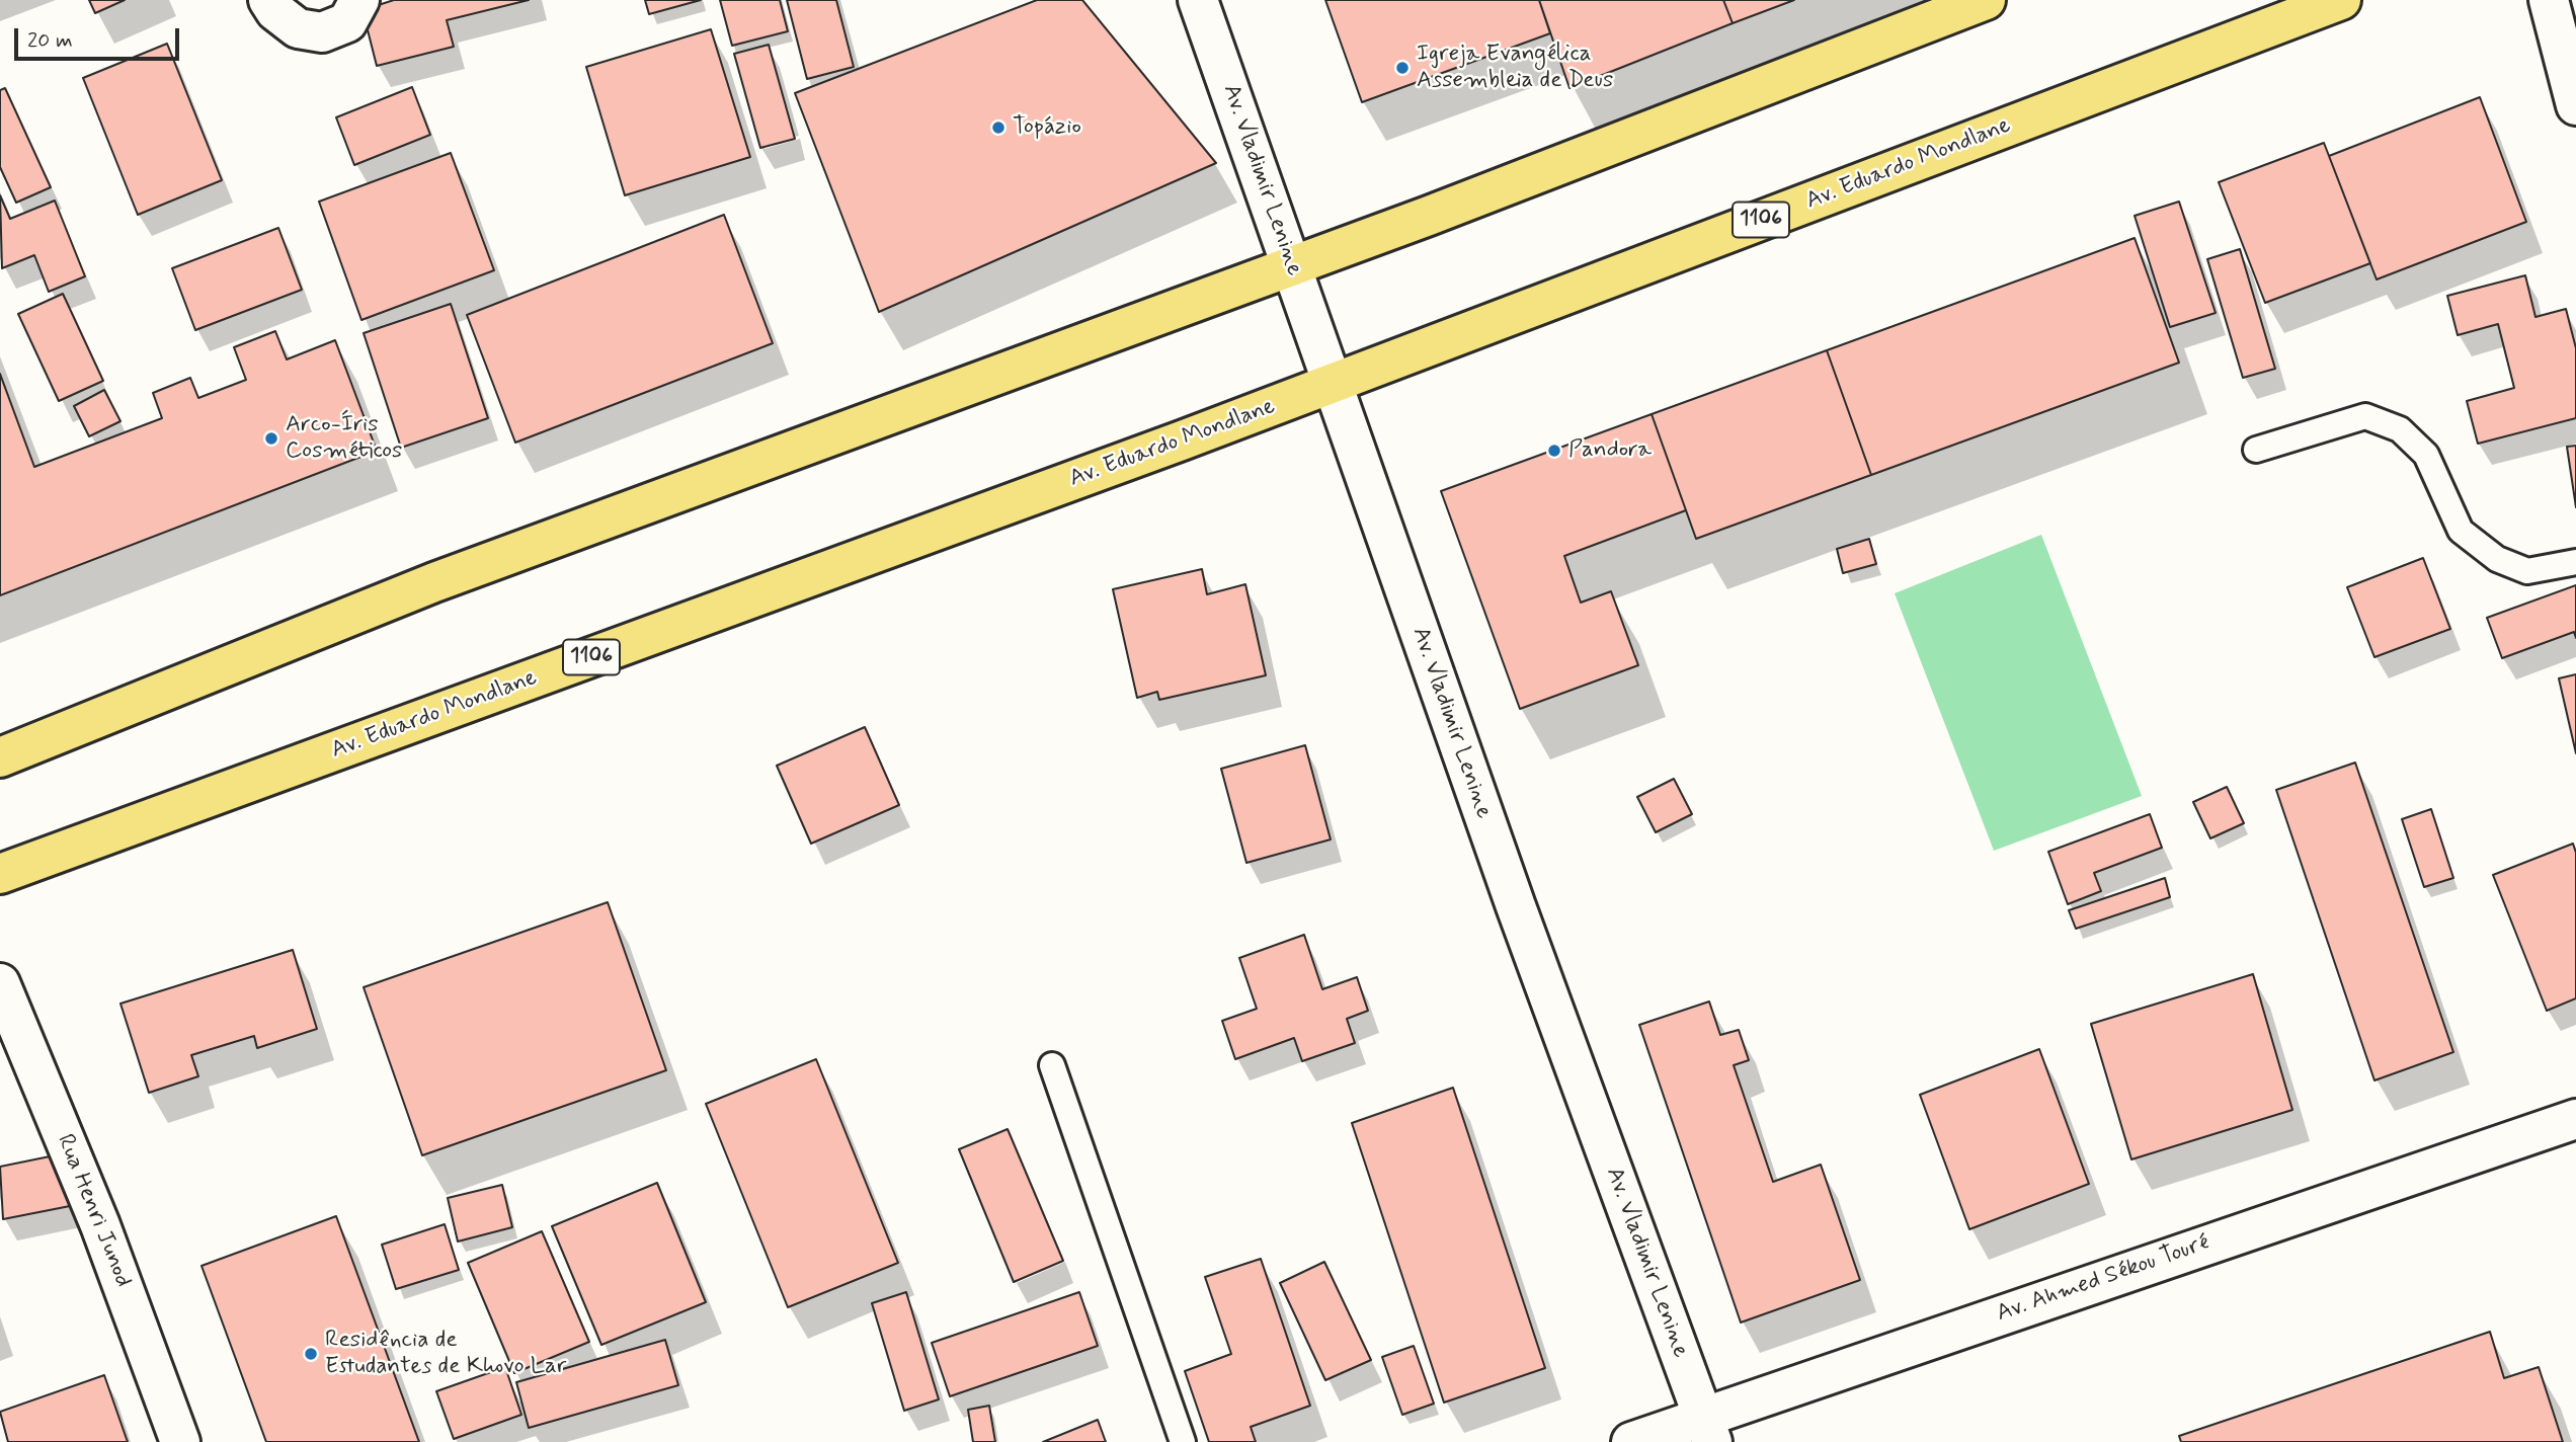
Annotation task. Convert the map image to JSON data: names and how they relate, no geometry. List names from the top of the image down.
{
  "streets": {
    "main road": ["Av. Eduardo Mondlane", "1106"],
    "street": ["Av. Vladimir Lenine", "Rua Henri Junod", "Av. Ahmed Sékou Touré"]
  },
  "crossings": [
    ["Av. Eduardo Mondlane", "Av. Vladimir Lenine"],
    ["Av. Vladimir Lenine", "Av. Ahmed Sékou Touré"]
  ],
  "places": [
    "Igreja Evangélica Assembleia de Deus",
    "Topázio",
    "Arco-Íris Cosméticos",
    "Pandora",
    "Residência de Estudantes de Khovo Lar"
  ],
  "scale_bar": "20 m"
}
